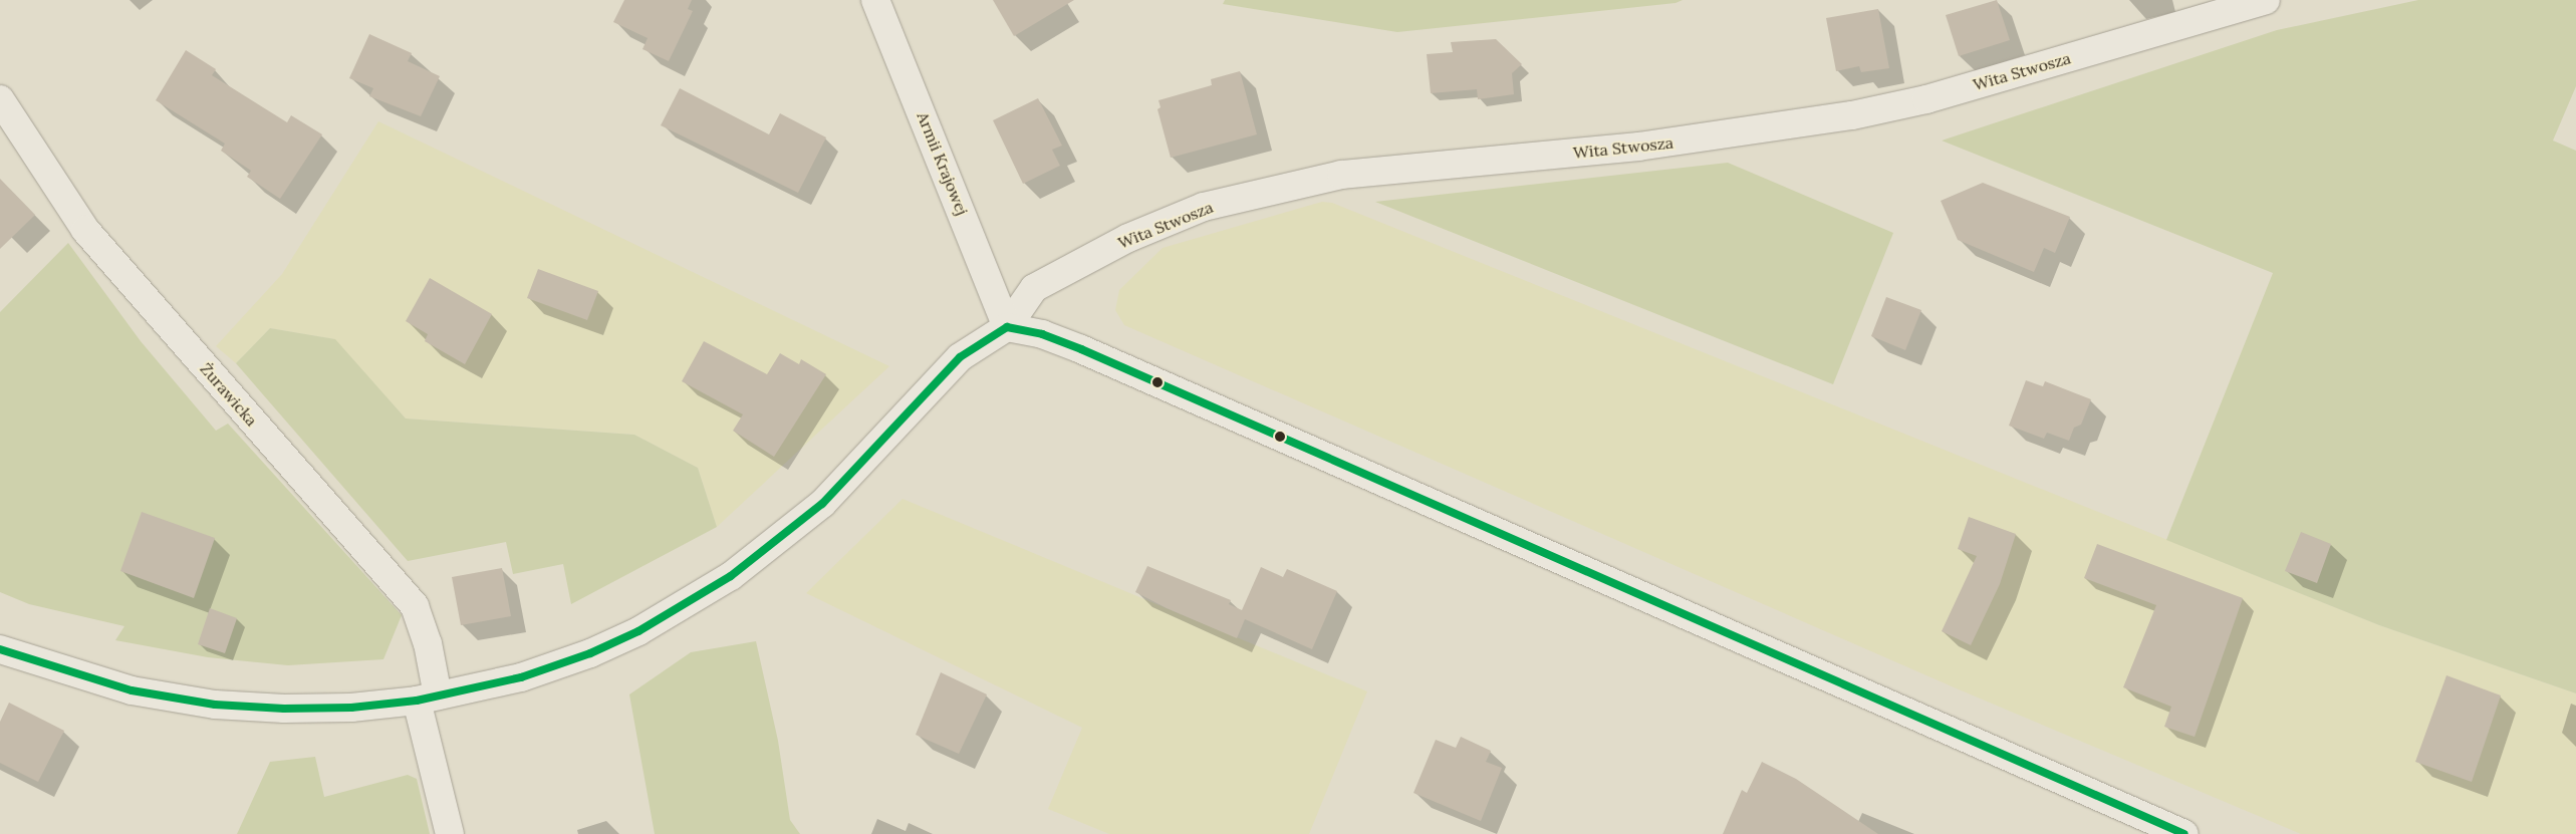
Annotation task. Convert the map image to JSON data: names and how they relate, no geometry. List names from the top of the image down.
{
  "streets": {
    "street": ["Wita Stwosza", "Armii Krajowej", "Żurawicka"]
  },
  "crossings": [
    ["Wita Stwosza", "Armii Krajowej"]
  ]
}
